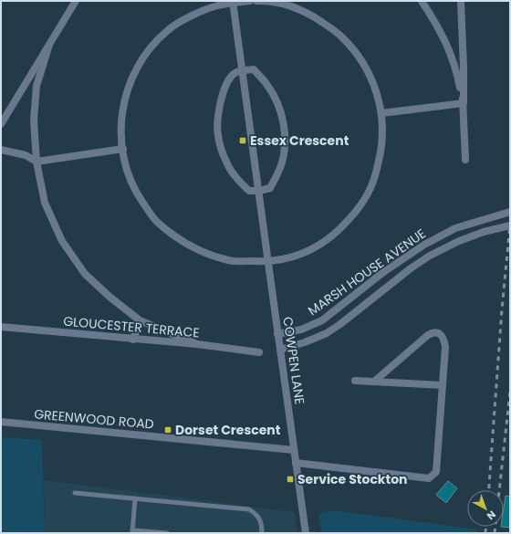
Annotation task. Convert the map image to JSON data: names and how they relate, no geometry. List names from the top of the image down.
{
  "streets": {
    "street": [
      "MARSH HOUSE AVENUE",
      "GLOUCESTER TERRACE",
      "COWPEN LANE",
      "GREENWOOD ROAD"
    ]
  },
  "crossings": [
    ["MARSH HOUSE AVENUE", "COWPEN LANE"],
    ["COWPEN LANE", "GREENWOOD ROAD"]
  ],
  "places": {
    "transit": ["Essex Crescent", "Dorset Crescent", "Service Stockton"]
  },
  "north": "bottom right"
}
